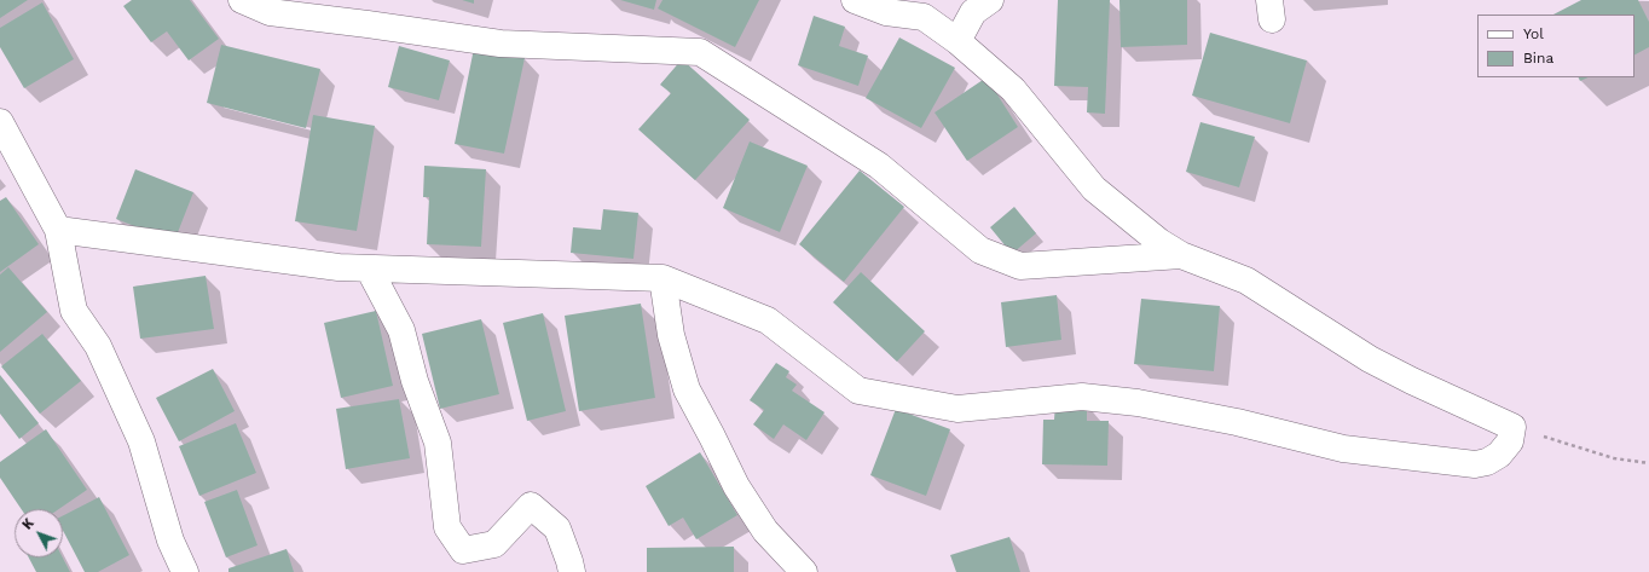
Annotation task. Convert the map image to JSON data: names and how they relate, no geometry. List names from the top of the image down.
{
  "legend": ["Yol", "Bina"],
  "north": "top left"
}
